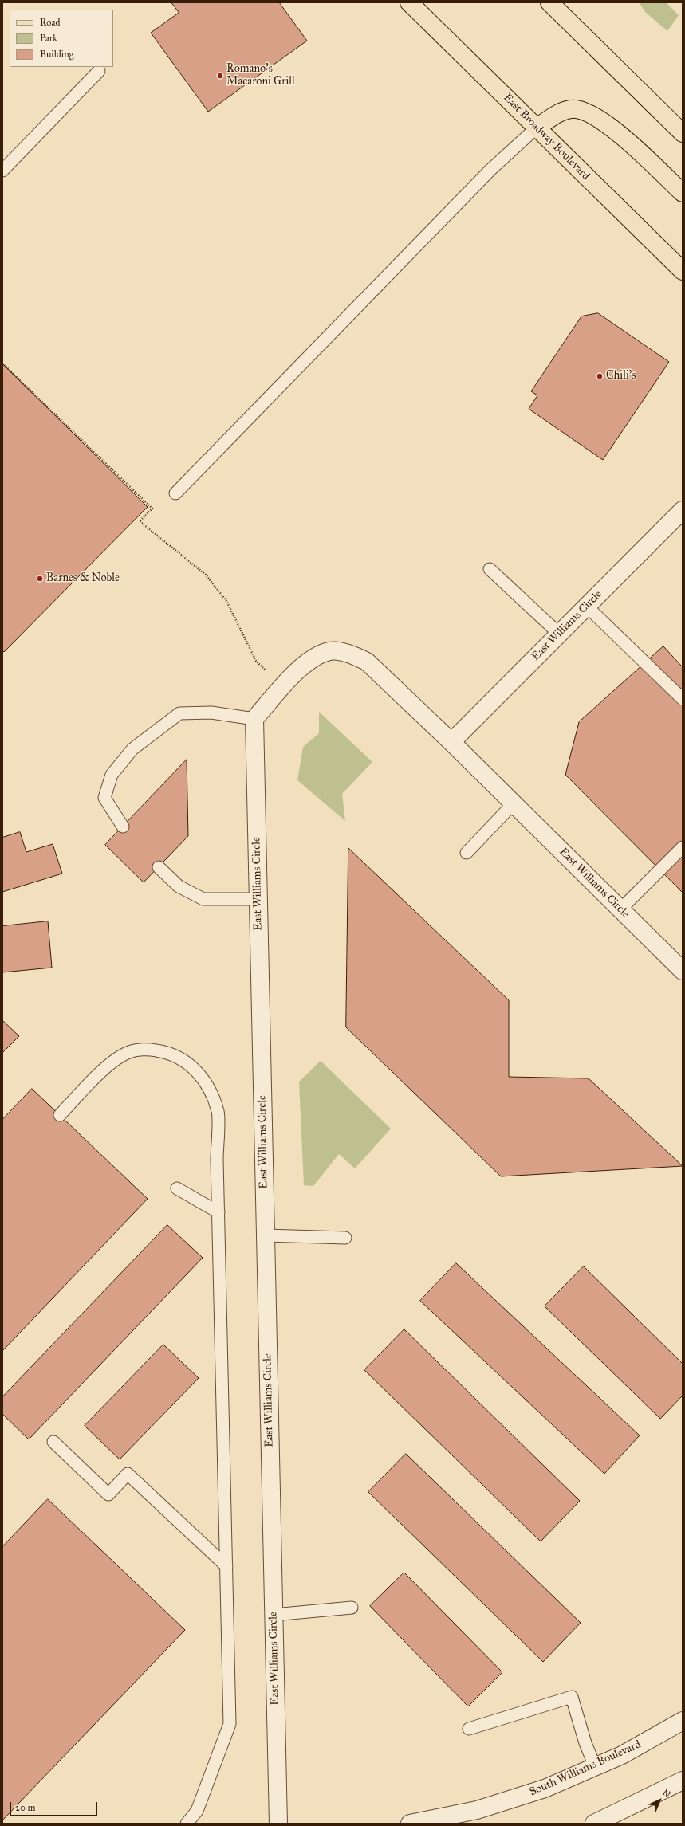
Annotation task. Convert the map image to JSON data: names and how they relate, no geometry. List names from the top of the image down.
{
  "streets": {
    "main road": ["East Broadway Boulevard"],
    "street": ["East Williams Circle", "South Williams Boulevard"]
  },
  "places": ["Romano's Macaroni Grill", "Chili's", "Barnes & Noble"],
  "legend": ["Road", "Park", "Building"],
  "scale_bar": "20 m",
  "north": "top right"
}
